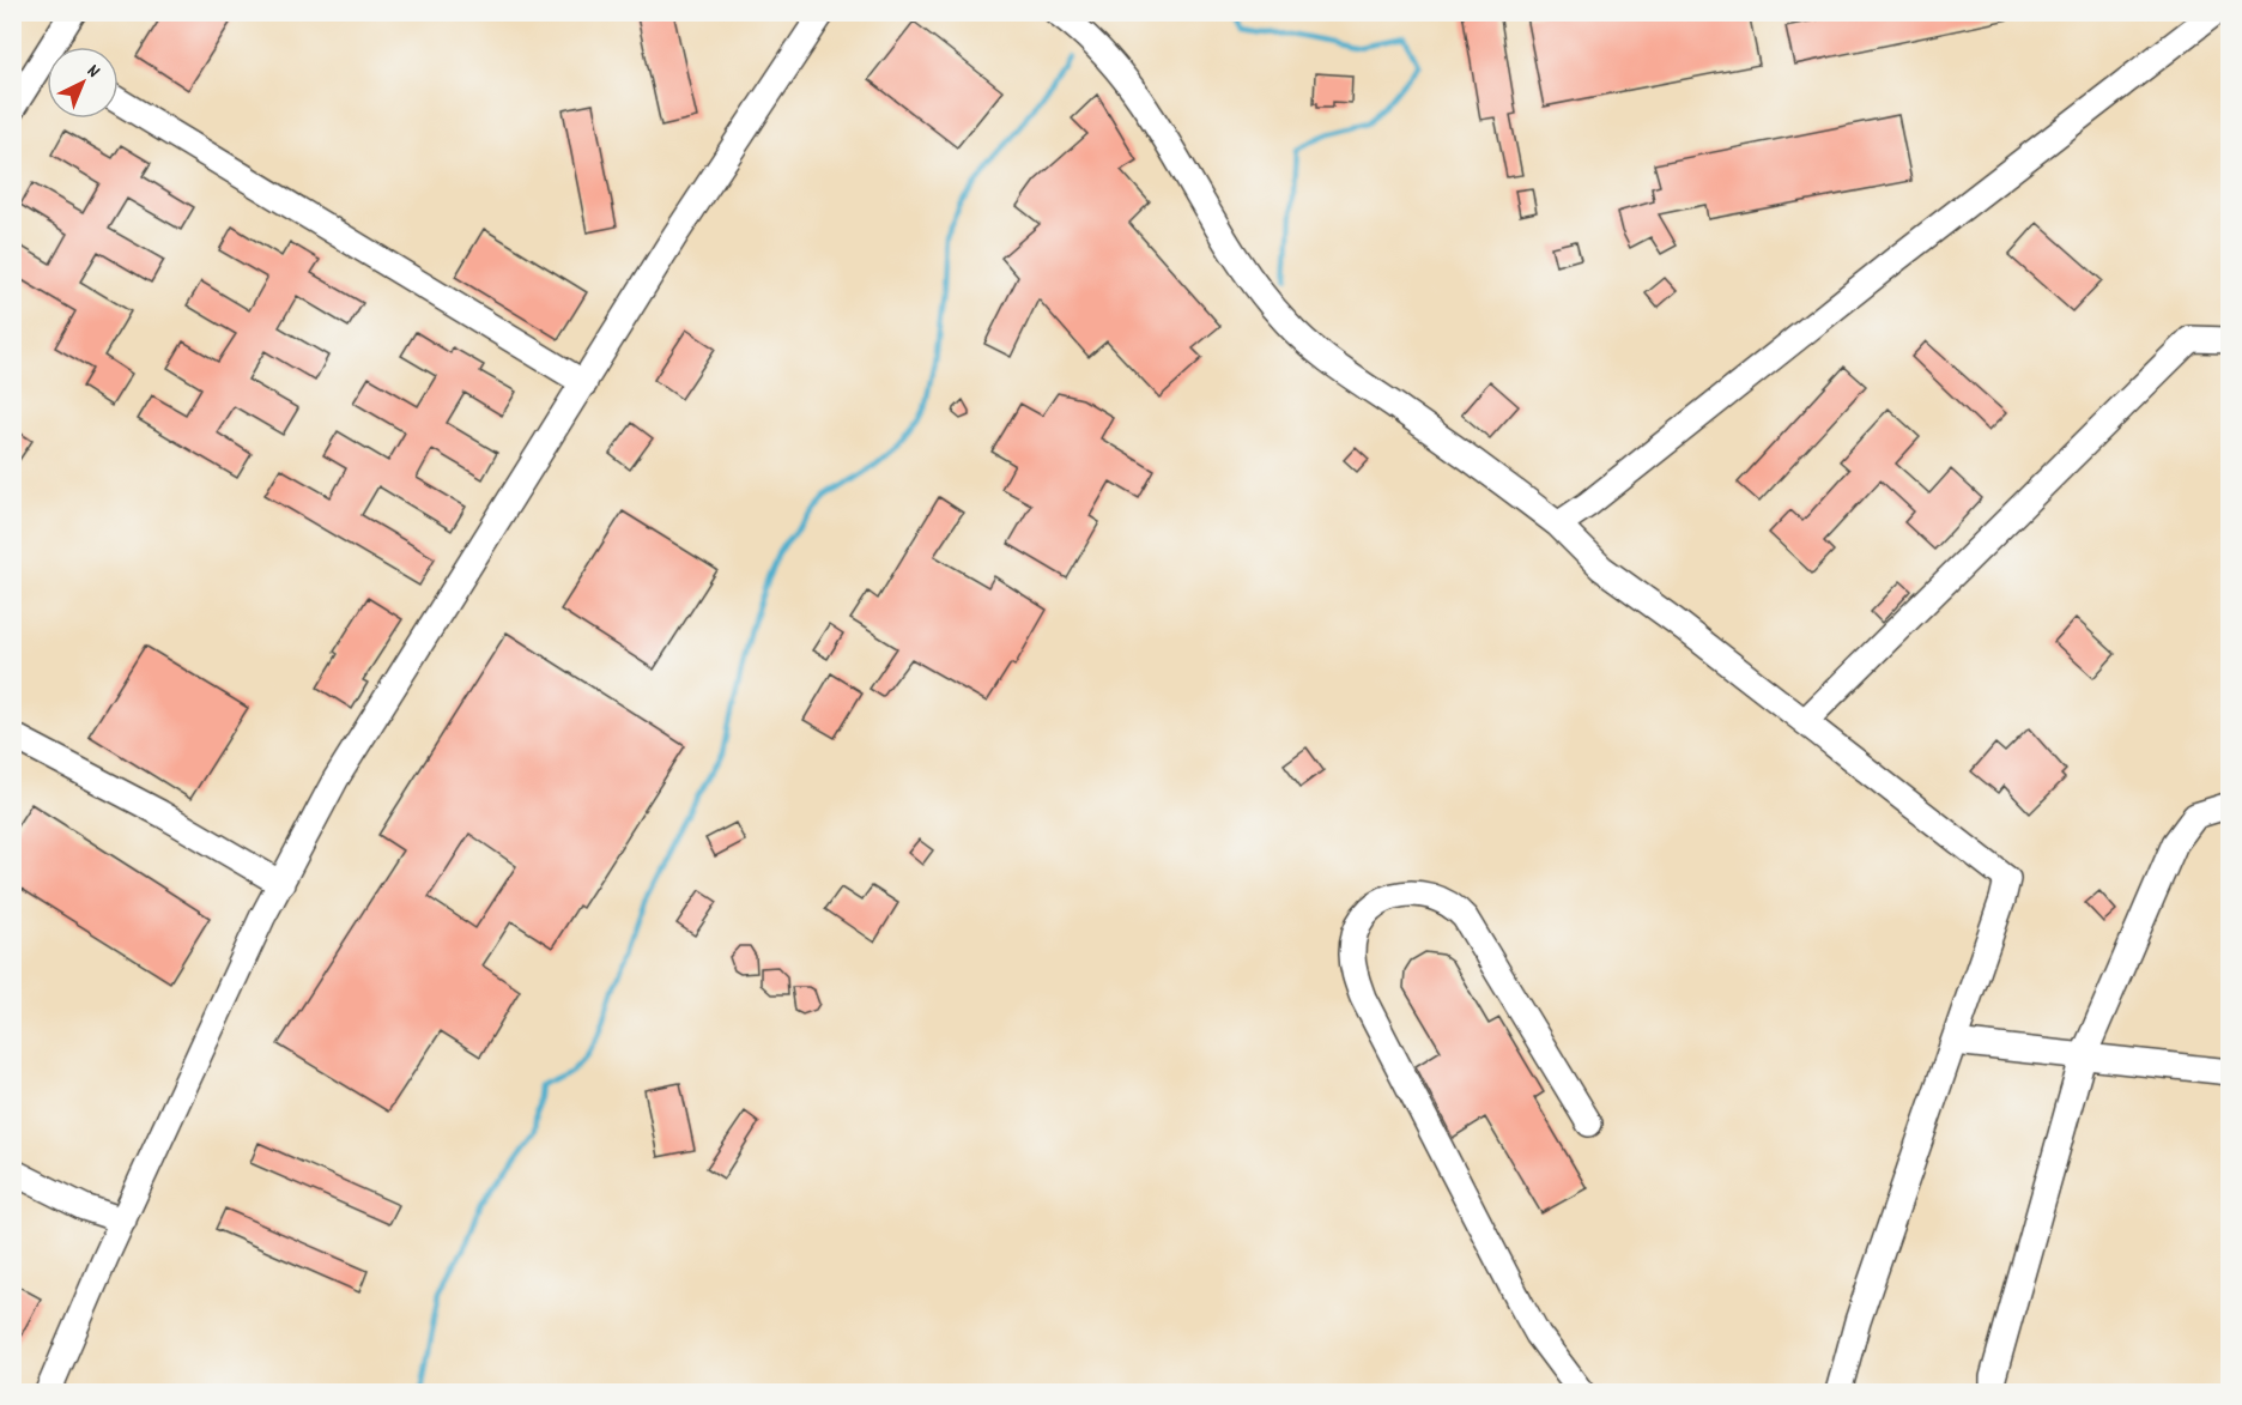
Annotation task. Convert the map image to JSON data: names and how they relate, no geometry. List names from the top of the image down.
{
  "north": "top right"
}
